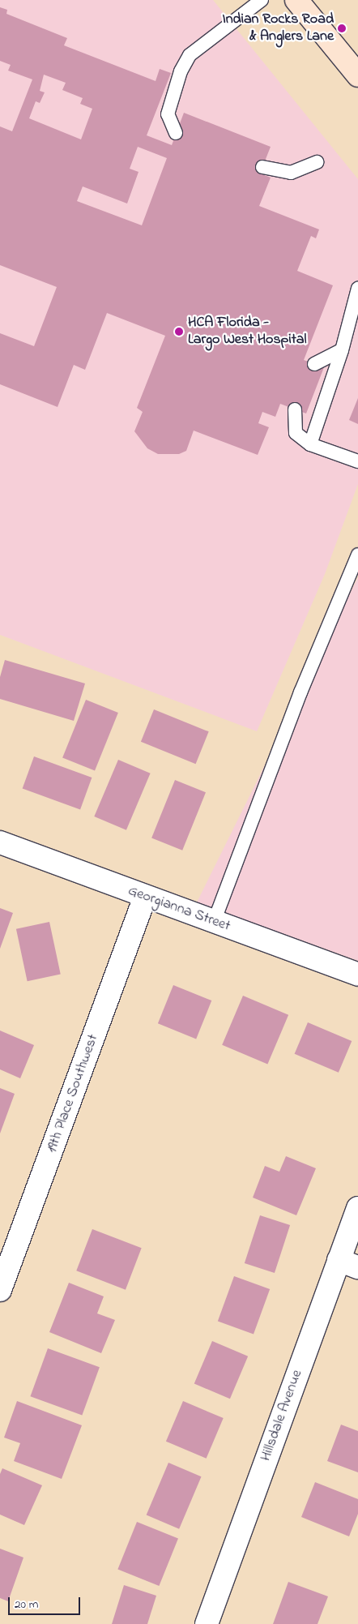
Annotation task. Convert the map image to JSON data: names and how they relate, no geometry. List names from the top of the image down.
{
  "streets": {
    "street": ["Georgianna Street", "19th Place Southwest", "Hillsdale Avenue"]
  },
  "crossings": [
    ["Georgianna Street", "19th Place Southwest"]
  ],
  "places": ["Indian Rocks Road & Anglers Lane", "HCA Florida - Largo West Hospital"],
  "scale_bar": "20 m"
}
